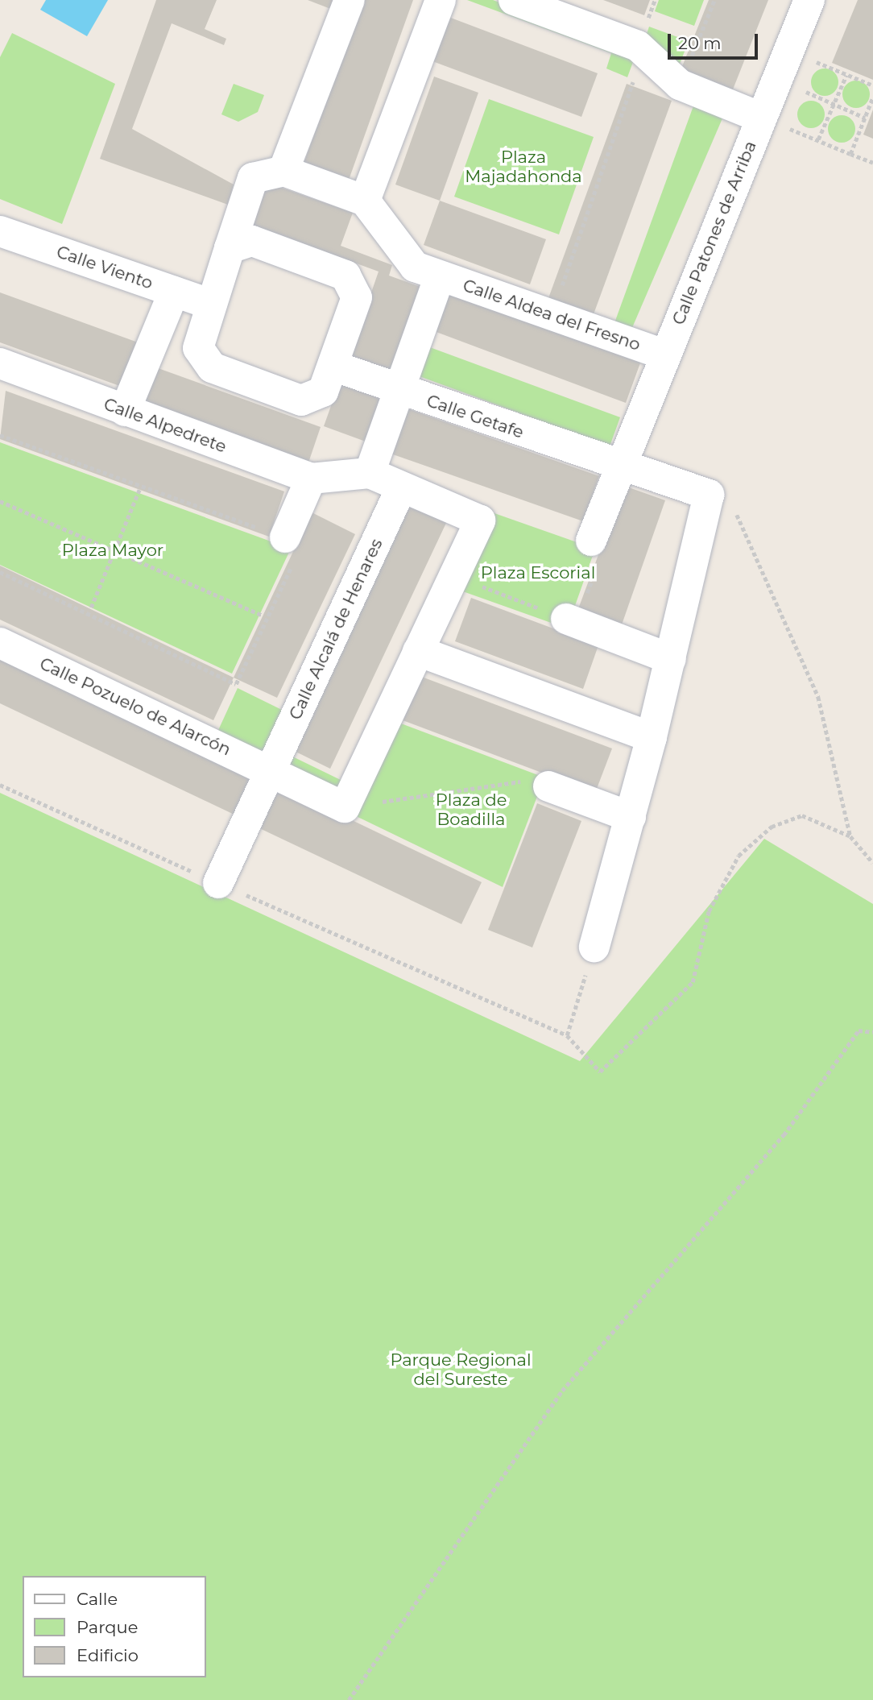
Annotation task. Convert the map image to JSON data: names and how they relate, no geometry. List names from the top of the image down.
{
  "streets": {
    "street": [
      "Calle Patones de Arriba",
      "Calle Viento",
      "Calle Aldea del Fresno",
      "Calle Getafe",
      "Calle Alpedrete",
      "Calle Alcalá de Henares",
      "Calle Pozuelo de Alarcón"
    ]
  },
  "crossings": [
    ["Calle Patones de Arriba", "Calle Aldea del Fresno"],
    ["Calle Patones de Arriba", "Calle Getafe"],
    ["Calle Viento", "Calle Getafe"],
    ["Calle Alcalá de Henares", "Calle Pozuelo de Alarcón"]
  ],
  "parks": [
    "Plaza Majadahonda",
    "Plaza Mayor",
    "Plaza Escorial",
    "Plaza de Boadilla",
    "Parque Regional del Sureste"
  ],
  "legend": ["Calle", "Parque", "Edificio"],
  "scale_bar": "20 m"
}
